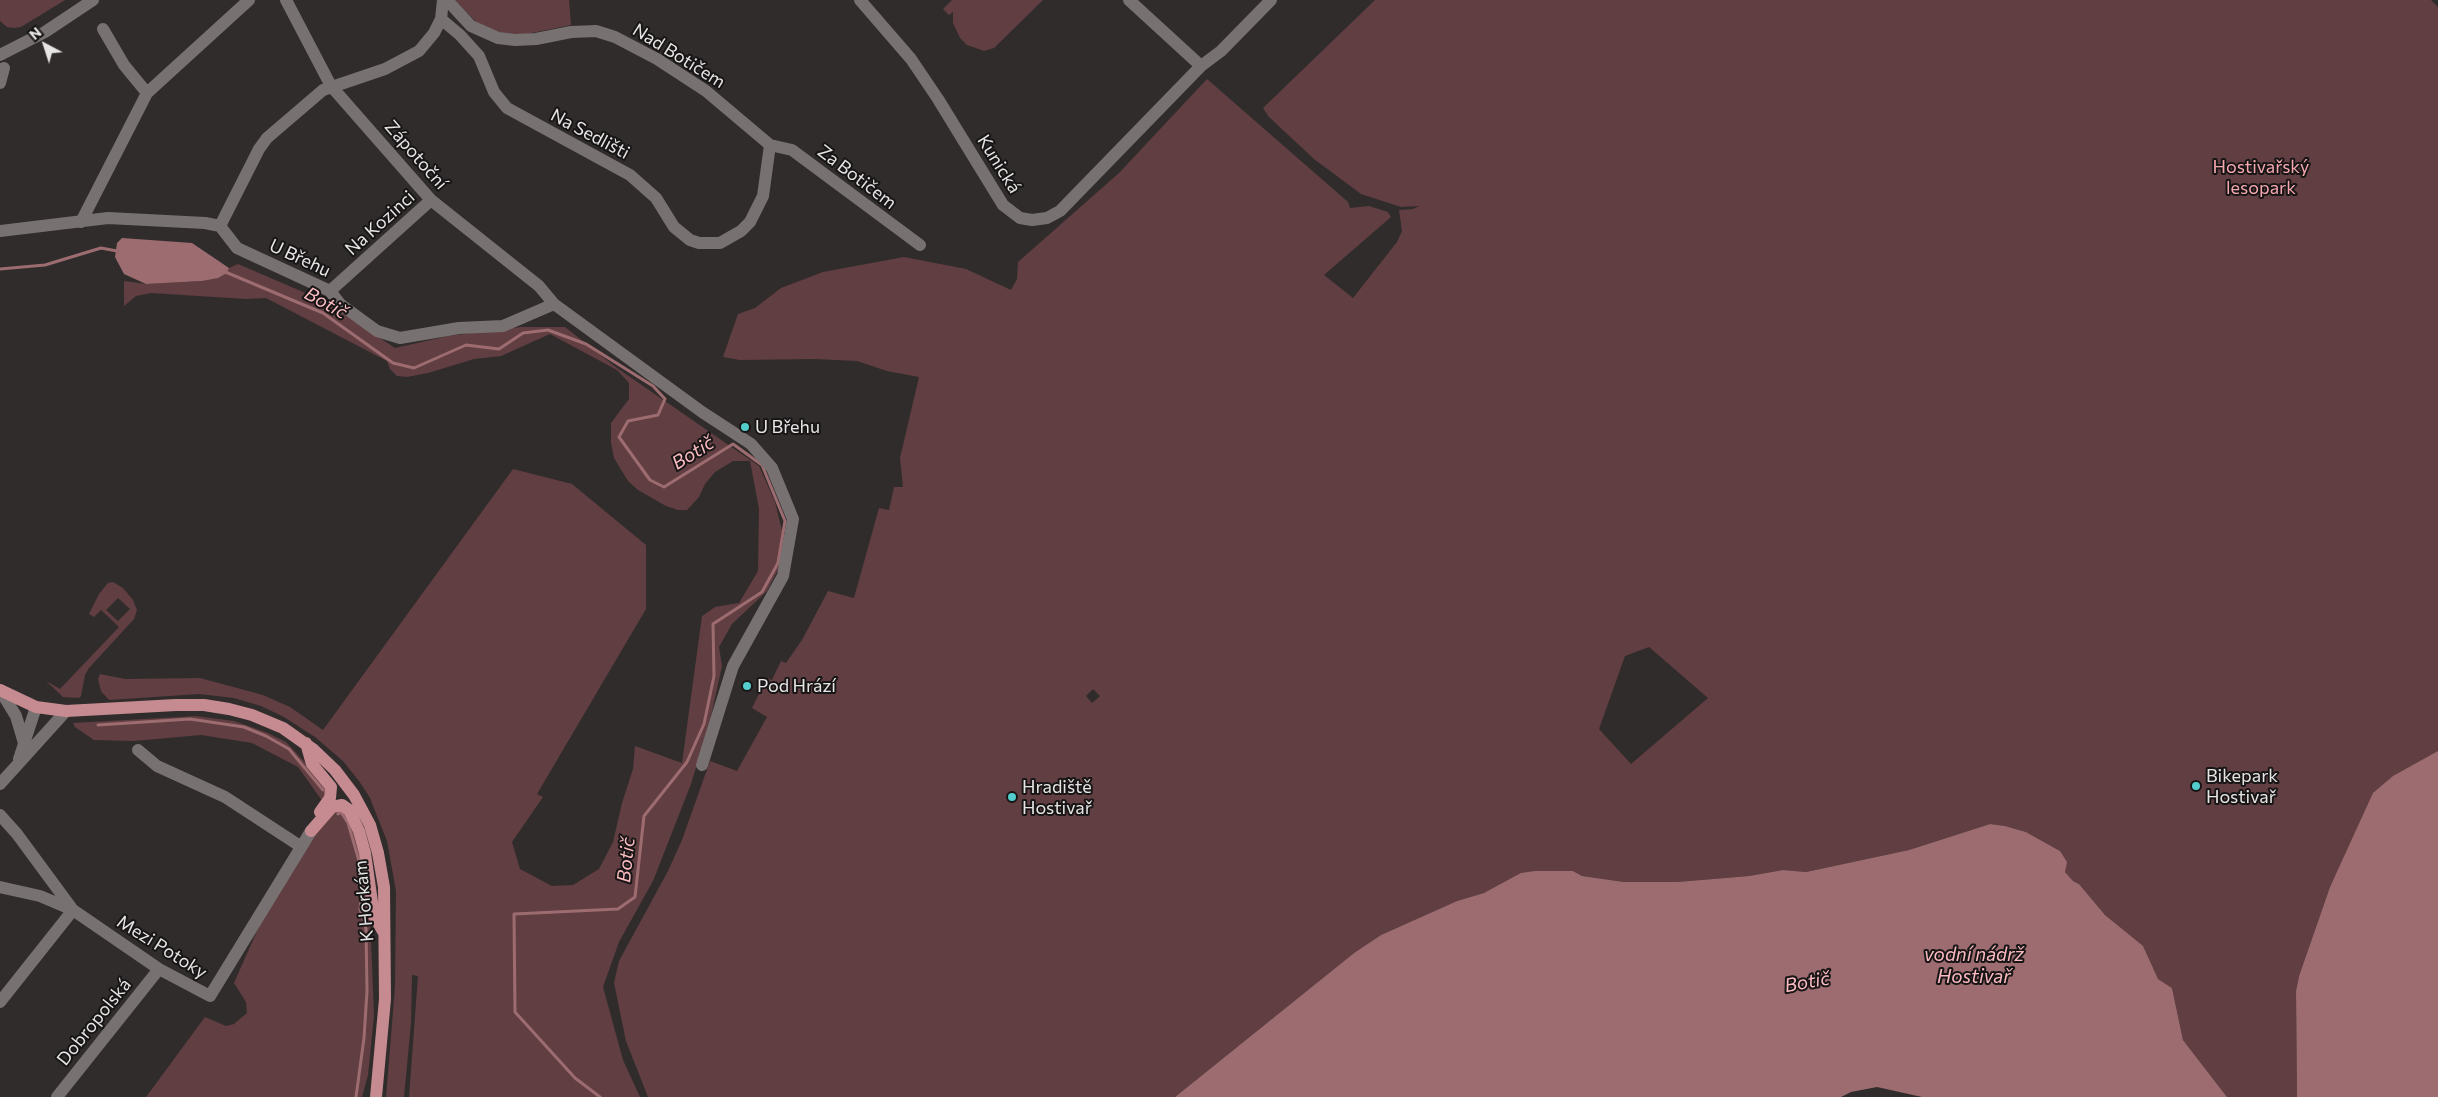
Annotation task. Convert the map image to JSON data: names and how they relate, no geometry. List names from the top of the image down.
{
  "streets": {
    "main road": ["K Horkám"],
    "street": [
      "Nad Botičem",
      "Na Sedlišti",
      "Zápotoční",
      "Kunická",
      "Za Botičem",
      "Na Kozinci",
      "U Břehu",
      "Mezi Potoky",
      "Dobropolská"
    ]
  },
  "crossings": [
    ["Nad Botičem", "Na Sedlišti"],
    ["Nad Botičem", "Za Botičem"],
    ["Na Sedlišti", "Za Botičem"],
    ["Zápotoční", "Na Kozinci"],
    ["Zápotoční", "U Břehu"],
    ["Na Kozinci", "U Břehu"],
    ["Mezi Potoky", "Dobropolská"]
  ],
  "water": ["Botič", "vodní nádrž Hostivař"],
  "parks": ["Hostivařský lesopark"],
  "places": [
    "U Břehu",
    "Pod Hrází",
    "Bikepark Hostivař",
    "Hradiště Hostivař"
  ],
  "north": "top left"
}
